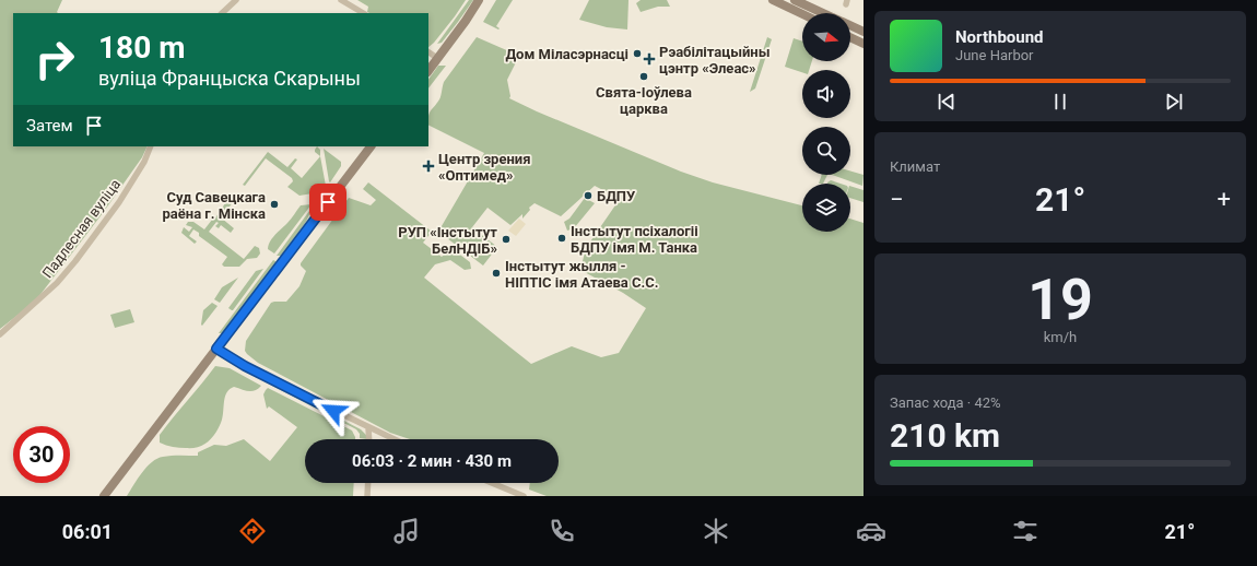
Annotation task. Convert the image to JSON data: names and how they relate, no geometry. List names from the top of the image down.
{
  "streets": {
    "street": ["Падлесная вуліца"]
  },
  "places": {
    "other": [
      "Дом Міласэрнасці",
      "Свята-Іоўлева царква",
      "БДПУ",
      "Суд Савецкага раёна г. Мінска",
      "Інстытут псіхалогіі БДПУ імя М. Танка",
      "РУП «Інстытут БелНДІБ»",
      "Інстытут жылля - НІПТІС імя Атаева С.С."
    ],
    "health": ["Рэабілітацыйны цэнтр «Элеас»", "Центр зрения «Оптимед»"]
  },
  "north": "right",
  "page": {
    "turn": ["180 m", "вуліца Францыска Скарыны"],
    "song": ["Northbound", "June Harbor"],
    "then": "Затем",
    "tile": [
      "Климат",
      ["19", "km/h"],
      ["Запас хода · 42%", "210 km"]
    ],
    "heat": ["−", "21°", "+"],
    "limit": "30",
    "trip": "06:03 · 2 мин · 430 m",
    "tabs": ["06:01", "21°"]
  }
}
